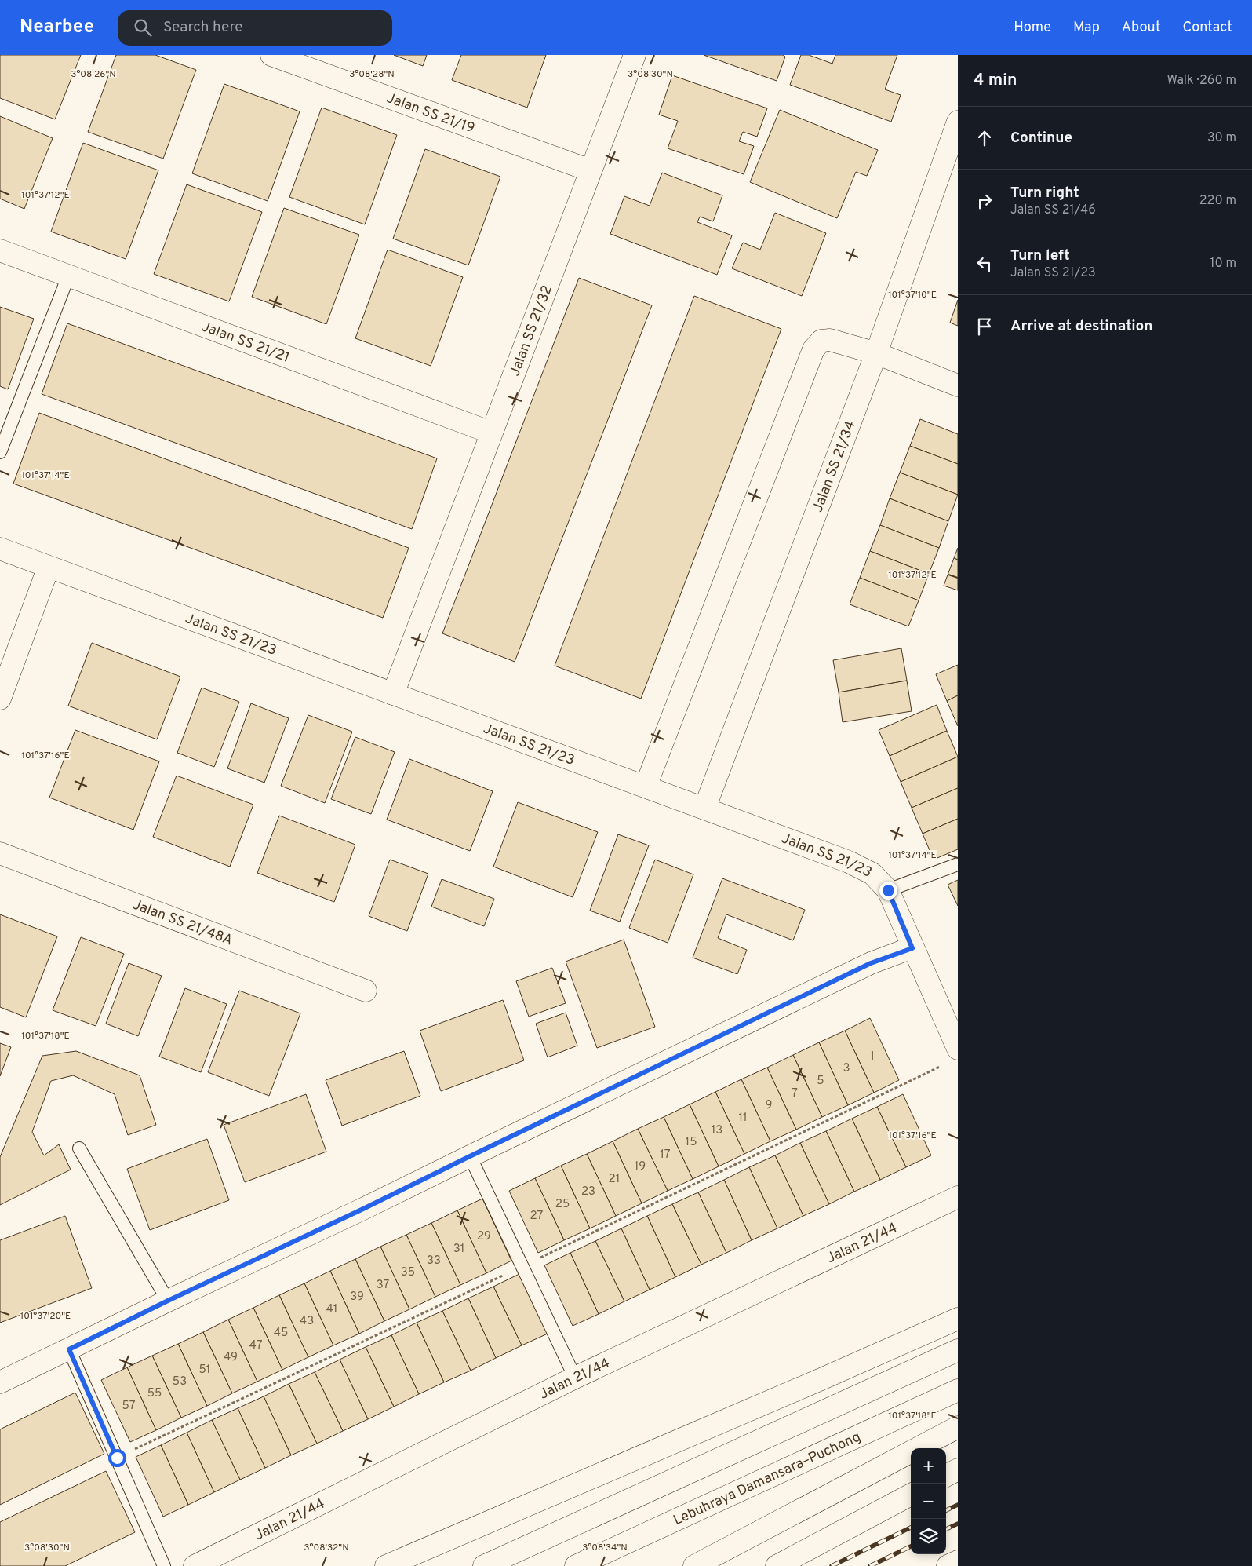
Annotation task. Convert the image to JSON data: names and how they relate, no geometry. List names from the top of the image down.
{
  "streets": {
    "main road": [
      "Jalan SS 21/19",
      "Jalan SS 21/32",
      "Jalan SS 21/21",
      "Jalan SS 21/34",
      "Jalan SS 21/23",
      "Jalan SS 21/48A",
      "Jalan 21/44",
      "Lebuhraya Damansara–Puchong"
    ]
  },
  "crossings": [
    ["Jalan SS 21/19", "Jalan SS 21/32"],
    ["Jalan SS 21/32", "Jalan SS 21/21"],
    ["Jalan SS 21/32", "Jalan SS 21/23"],
    ["Jalan SS 21/34", "Jalan SS 21/23"]
  ],
  "house_numbers": [
    "1",
    "3",
    "5",
    "7",
    "9",
    "11",
    "13",
    "15",
    "17",
    "19",
    "21",
    "23",
    "25",
    "27",
    "29",
    "31",
    "33",
    "35",
    "37",
    "39",
    "41",
    "43",
    "45",
    "47",
    "49",
    "51",
    "53",
    "55",
    "57"
  ],
  "page": {
    "header": "Nearbee",
    "search": "Search here",
    "nav": [
      "Home",
      "Map",
      "About",
      "Contact"
    ],
    "heading": ["4 min", "Walk · 260 m"],
    "list": [
      ["Continue", "30 m"],
      ["Turn right", "Jalan SS 21/46", "220 m"],
      ["Turn left", "Jalan SS 21/23", "10 m"],
      "Arrive at destination"
    ],
    "map_buttons": ["+", "−"]
  },
  "coordinates": [
    "3°08'26\"N",
    "3°08'28\"N",
    "3°08'30\"N",
    "101°37'12\"E",
    "101°37'10\"E",
    "101°37'14\"E",
    "101°37'16\"E",
    "101°37'18\"E",
    "101°37'20\"E",
    "3°08'32\"N",
    "3°08'34\"N"
  ]
}
